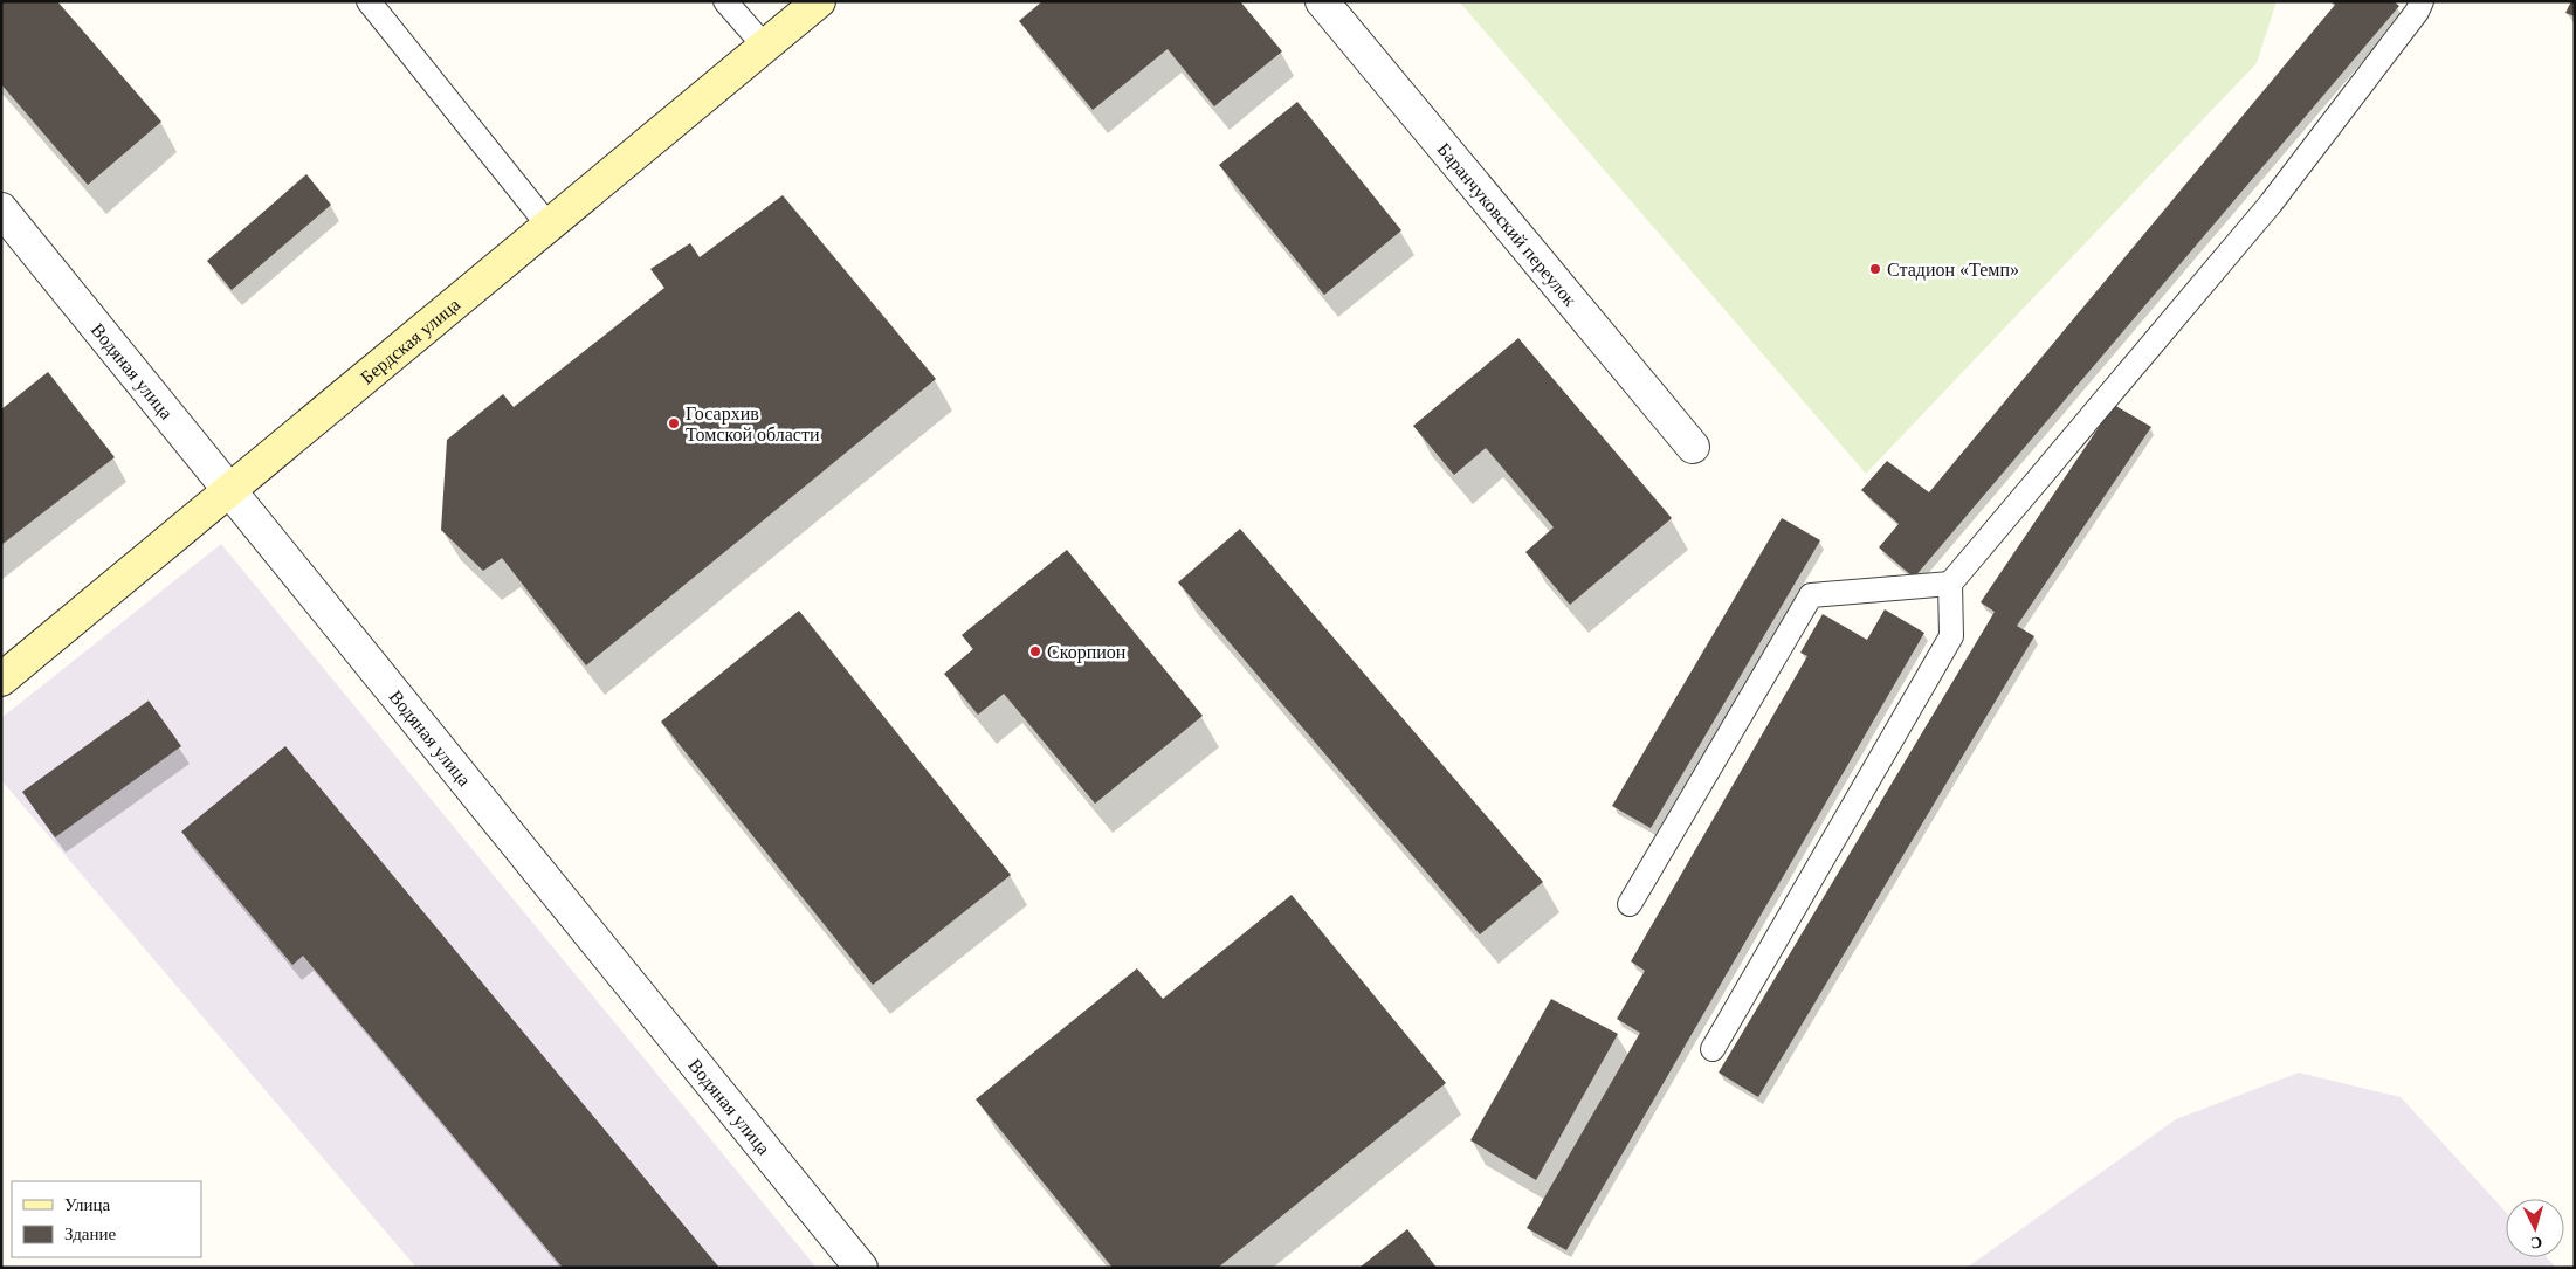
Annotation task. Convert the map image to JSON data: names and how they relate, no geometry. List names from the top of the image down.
{
  "streets": {
    "street": ["Баранчуковский переулок", "Бердская улица", "Водяная улица"]
  },
  "crossings": [
    ["Бердская улица", "Водяная улица"]
  ],
  "places": ["Стадион «Темп»", "Госархив Томской области", "Скорпион"],
  "legend": ["Улица", "Здание"],
  "north": "bottom"
}
